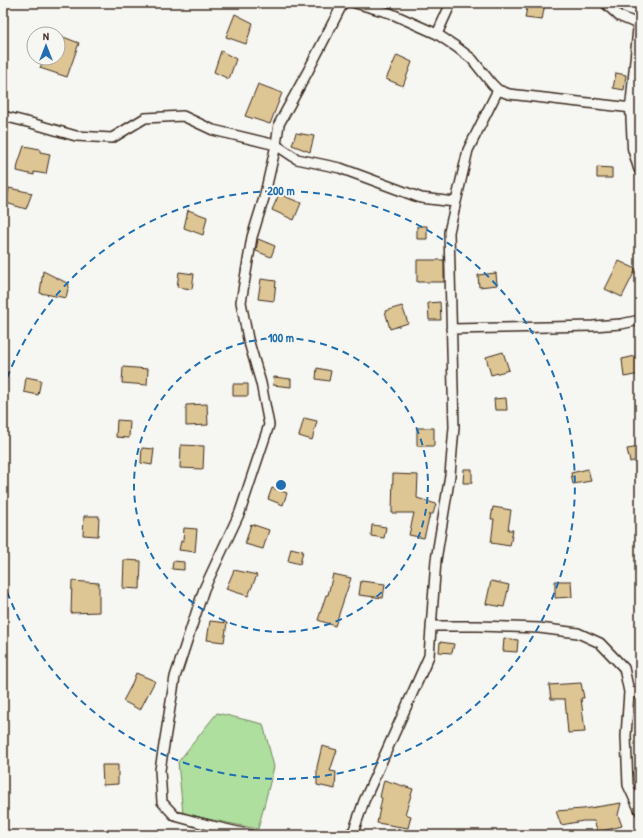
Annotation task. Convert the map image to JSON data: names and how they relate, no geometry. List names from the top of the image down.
{
  "north": "top",
  "rings": ["200 m", "100 m"]
}
